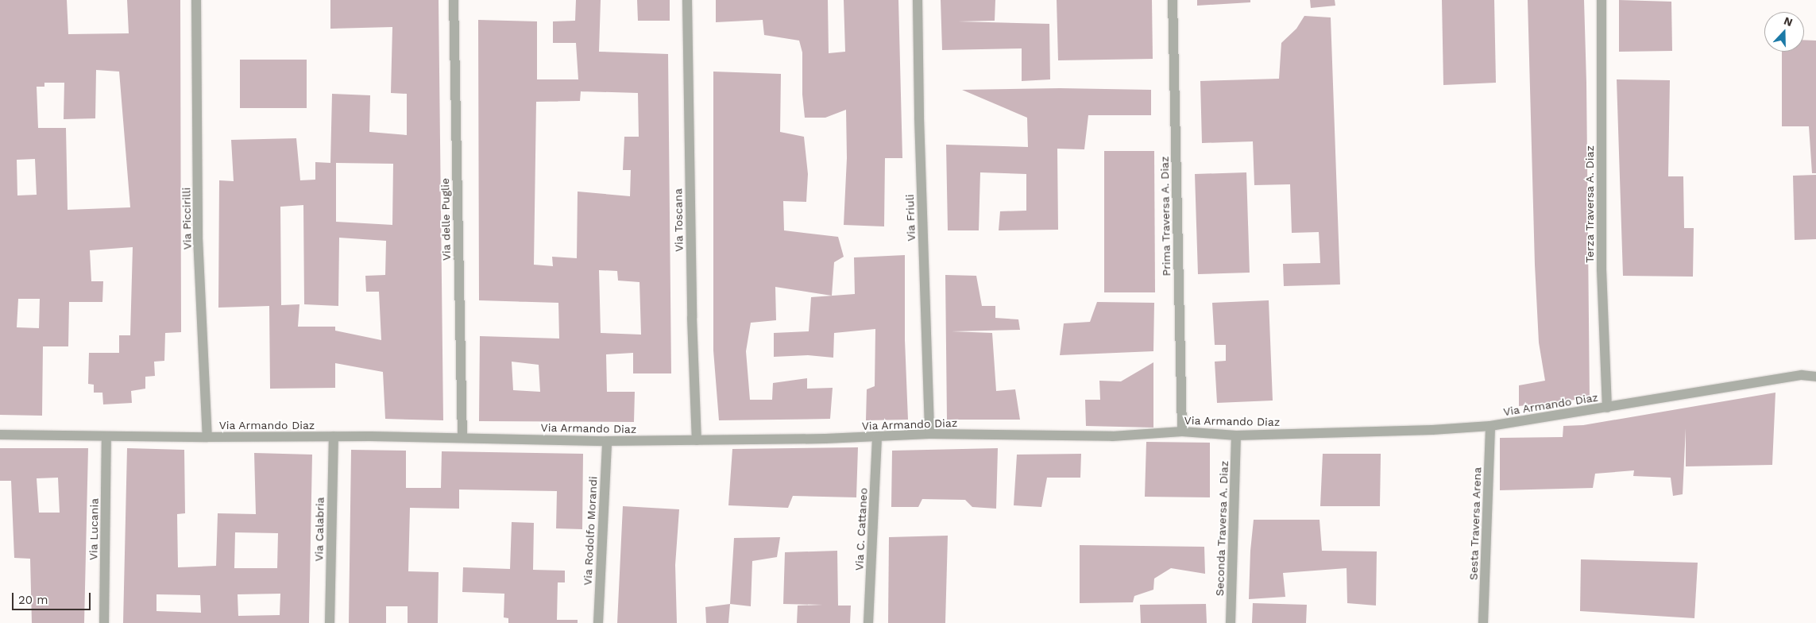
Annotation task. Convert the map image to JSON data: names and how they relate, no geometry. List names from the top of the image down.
{
  "streets": {
    "street": [
      "Terza Traversa A. Diaz",
      "Prima Traversa A. Diaz",
      "Via Friuli",
      "Via Piccirilli",
      "Via delle Puglie",
      "Via Toscana",
      "Via Armando Diaz",
      "Sesta Traversa Arena",
      "Seconda Traversa A. Diaz",
      "Via Lucania",
      "Via Calabria",
      "Via C. Cattaneo",
      "Via Rodolfo Morandi"
    ]
  },
  "crossings": [
    ["Terza Traversa A. Diaz", "Via Armando Diaz"],
    ["Prima Traversa A. Diaz", "Via Armando Diaz"],
    ["Via Friuli", "Via Armando Diaz"],
    ["Via Piccirilli", "Via Armando Diaz"],
    ["Via delle Puglie", "Via Armando Diaz"],
    ["Via Toscana", "Via Armando Diaz"],
    ["Via Armando Diaz", "Sesta Traversa Arena"],
    ["Via Armando Diaz", "Seconda Traversa A. Diaz"],
    ["Via Armando Diaz", "Via Lucania"],
    ["Via Armando Diaz", "Via Calabria"],
    ["Via Armando Diaz", "Via C. Cattaneo"],
    ["Via Armando Diaz", "Via Rodolfo Morandi"]
  ],
  "scale_bar": "20 m",
  "north": "top"
}
